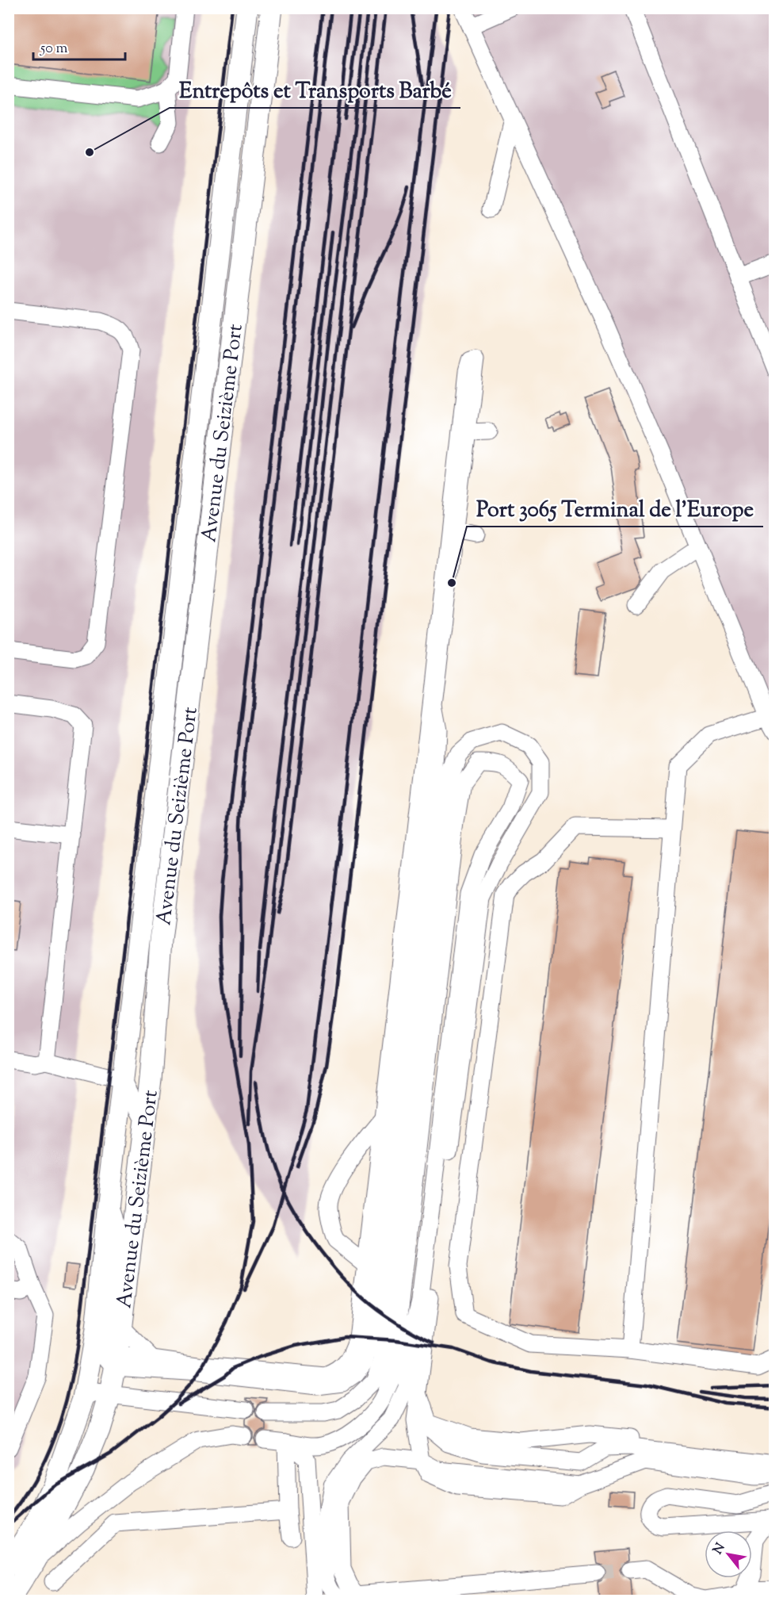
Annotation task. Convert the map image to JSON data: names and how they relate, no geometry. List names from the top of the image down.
{
  "streets": {
    "main road": ["Avenue du Seizième Port"]
  },
  "places": ["Entrepôts et Transports Barbé", "Port 3065 Terminal de l'Europe"],
  "scale_bar": "50 m",
  "north": "top left"
}
